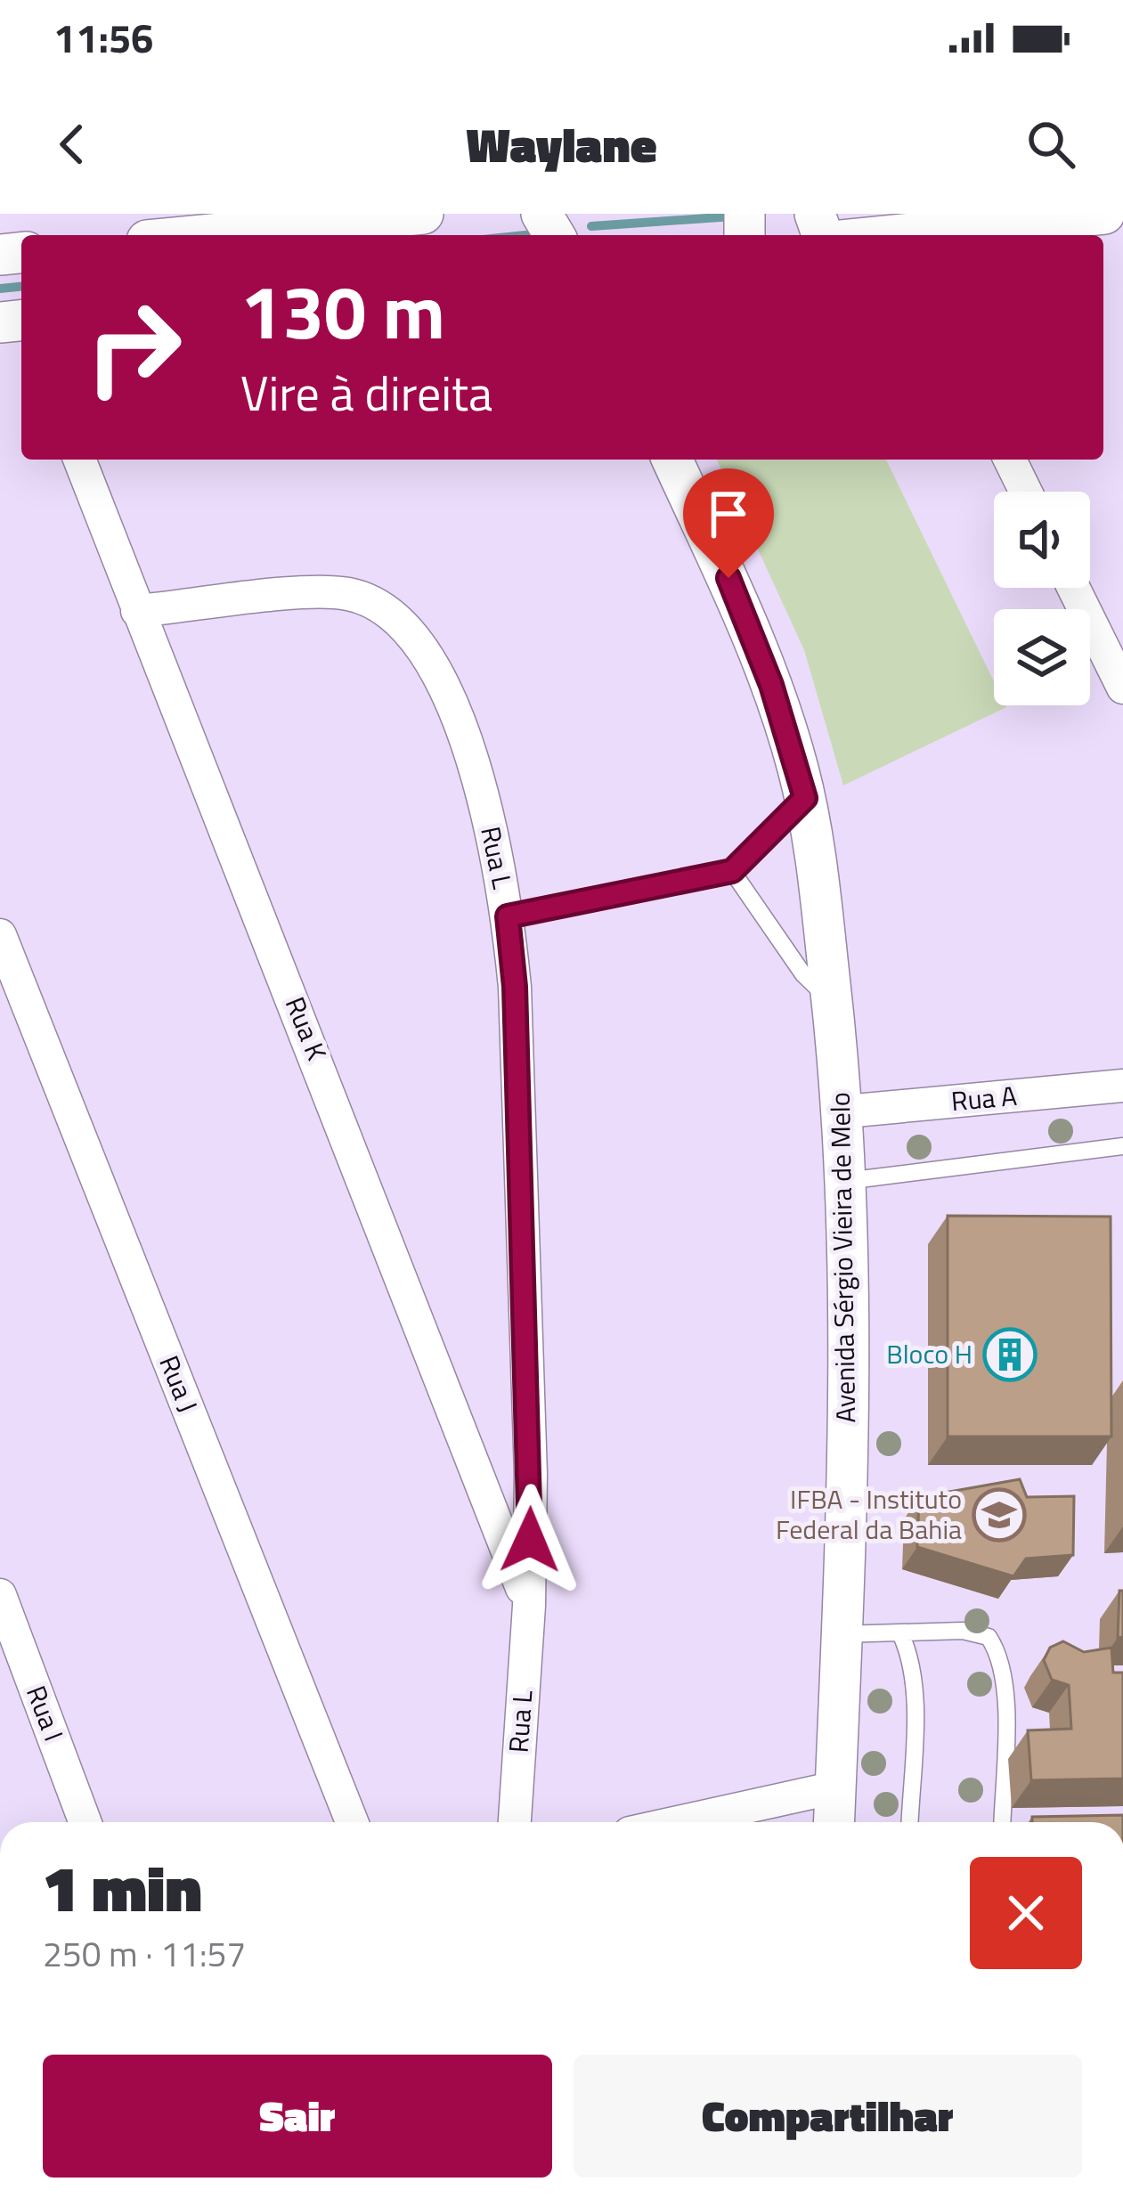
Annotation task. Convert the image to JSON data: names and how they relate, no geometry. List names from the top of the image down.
{
  "streets": {
    "street": [
      "Rua L",
      "Rua K",
      "Rua A",
      "Avenida Sérgio Vieira de Melo",
      "Rua J",
      "Rua I"
    ]
  },
  "crossings": [
    ["Rua L", "Rua K"],
    ["Rua A", "Avenida Sérgio Vieira de Melo"]
  ],
  "places": {
    "building": ["Bloco H"],
    "school or university": ["IFBA - Instituto Federal da Bahia"]
  },
  "page": {
    "status": "11:56",
    "header": "Waylane",
    "turn": ["130 m", "Vire à direita"],
    "heading": ["1 min", "250 m · 11:57"],
    "buttons": ["Sair", "Compartilhar"]
  }
}
